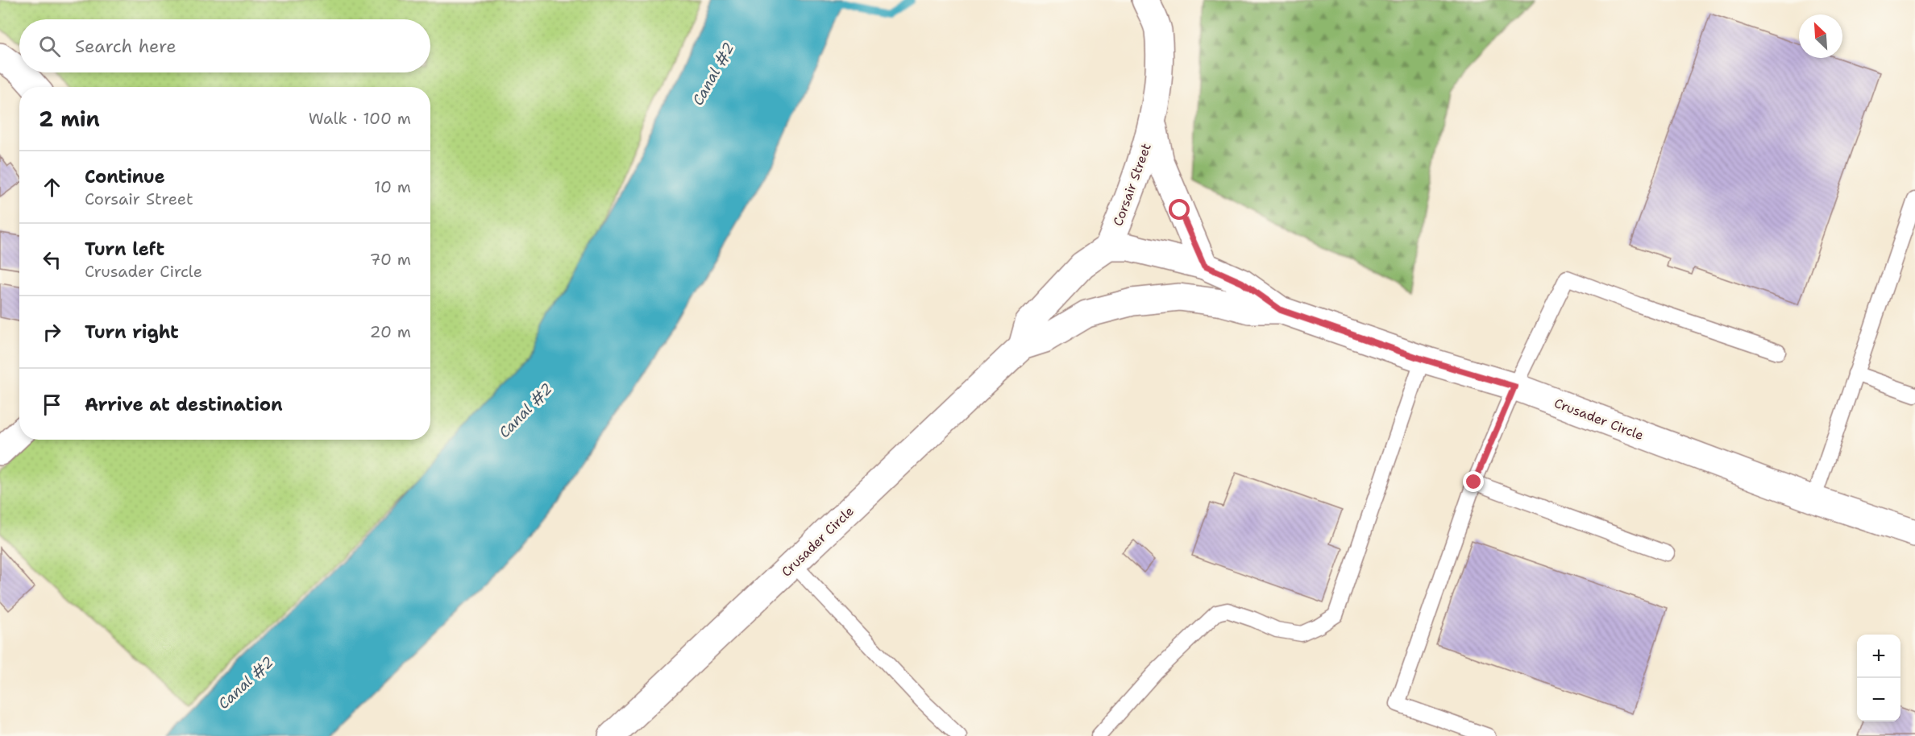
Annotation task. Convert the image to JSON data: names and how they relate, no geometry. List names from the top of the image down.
{
  "streets": {
    "street": ["Corsair Street", "Crusader Circle"]
  },
  "crossings": [
    ["Corsair Street", "Crusader Circle"]
  ],
  "water": ["Canal #2"],
  "north": "top left",
  "page": {
    "search": "Search here",
    "heading": ["2 min", "Walk · 100 m"],
    "list": [
      ["Continue", "Corsair Street", "10 m"],
      ["Turn left", "Crusader Circle", "70 m"],
      ["Turn right", "20 m"],
      "Arrive at destination"
    ],
    "map_buttons": ["+", "−"]
  }
}
